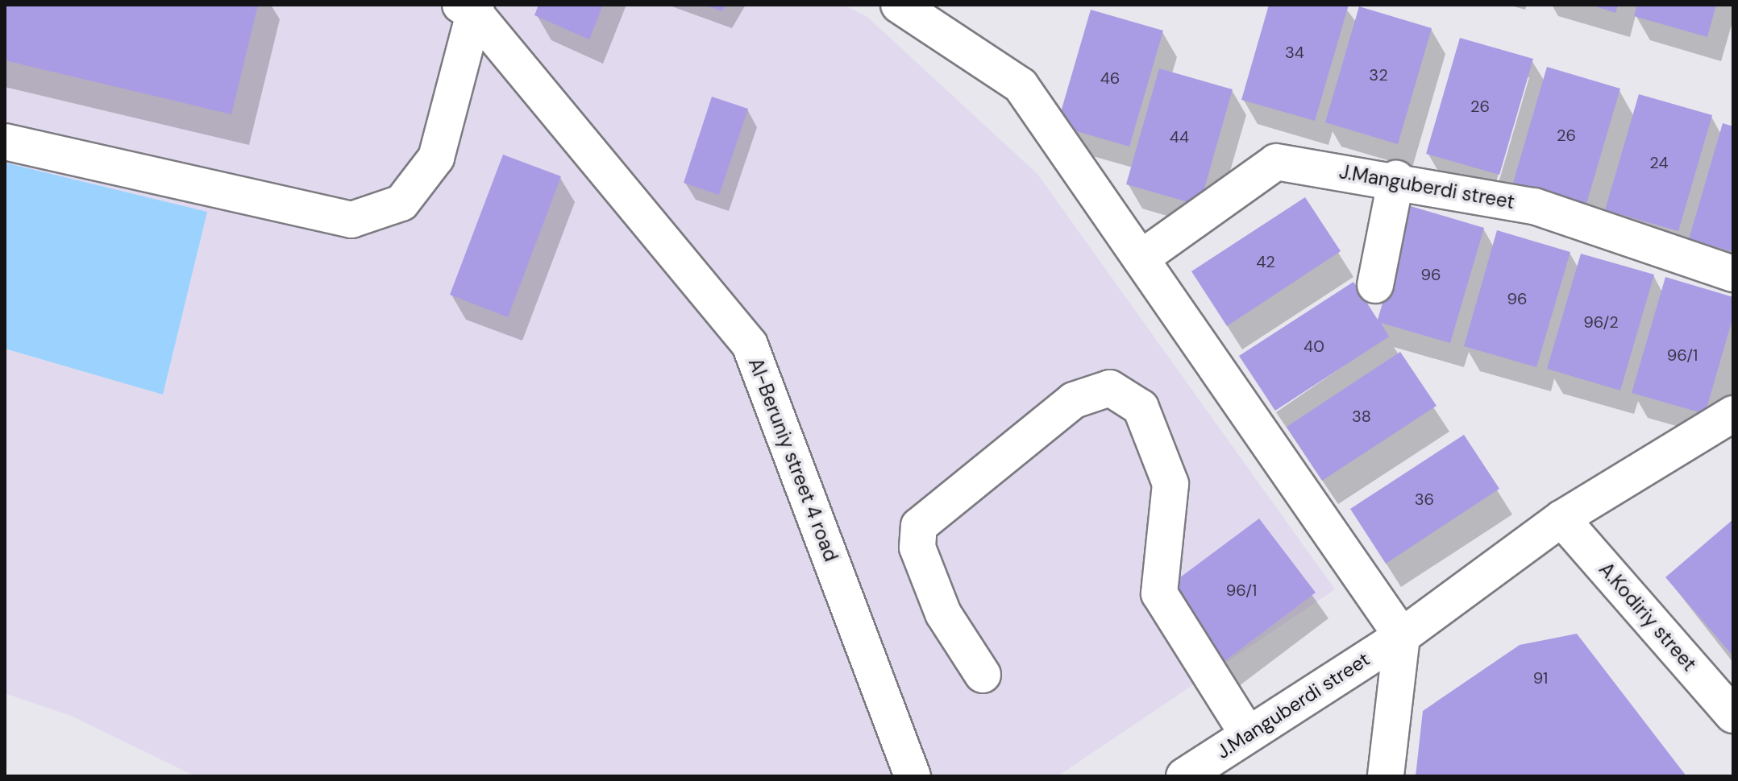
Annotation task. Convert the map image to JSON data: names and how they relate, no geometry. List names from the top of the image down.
{
  "streets": {
    "street": ["J.Manguberdi street", "Al-Beruniy street 4 road", "A.Kodiriy street"]
  },
  "crossings": [
    ["J.Manguberdi street", "A.Kodiriy street"]
  ],
  "house_numbers": [
    "34",
    "32",
    "46",
    "26",
    "26",
    "44",
    "24",
    "42",
    "96",
    "96",
    "96/2",
    "40",
    "96/1",
    "38",
    "36",
    "96/1",
    "91"
  ]
}
